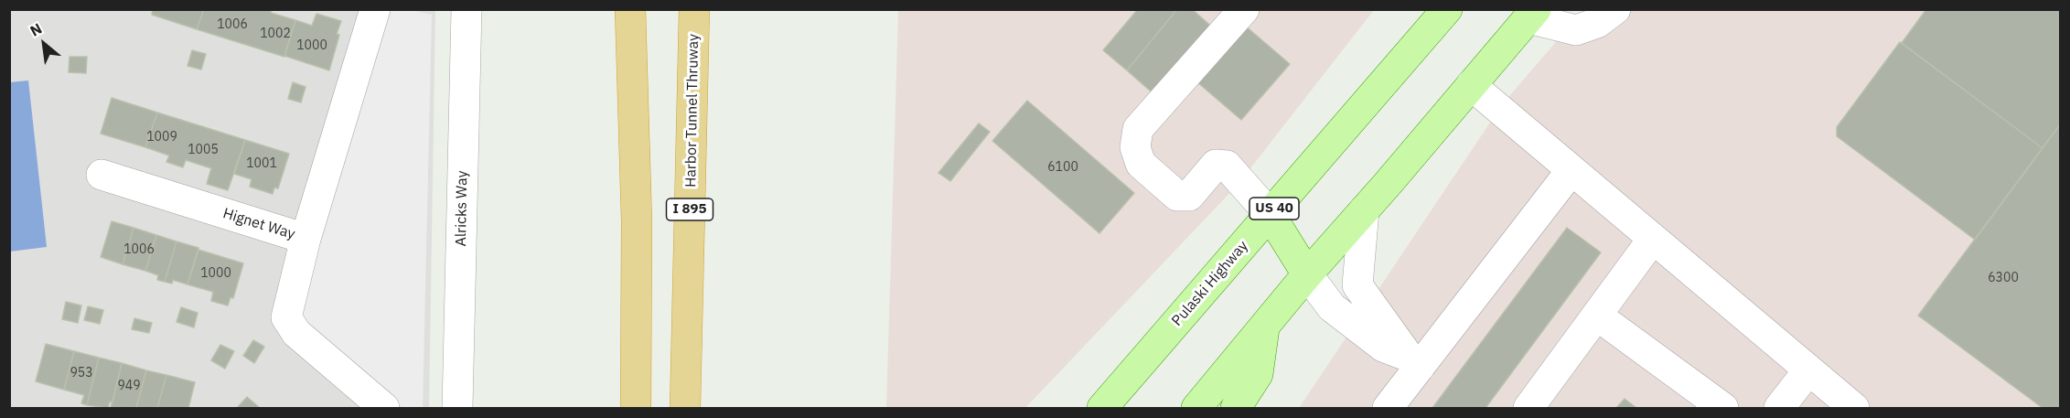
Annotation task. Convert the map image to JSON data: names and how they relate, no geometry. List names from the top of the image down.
{
  "streets": {
    "highway": ["Harbor Tunnel Thruway", "I 895"],
    "main road": ["US 40", "Pulaski Highway"],
    "street": ["Alricks Way", "Hignet Way"]
  },
  "house_numbers": [
    "1006",
    "1002",
    "1000",
    "1009",
    "1005",
    "1001",
    "6100",
    "1006",
    "1000",
    "6300",
    "953",
    "949"
  ],
  "north": "top left"
}
